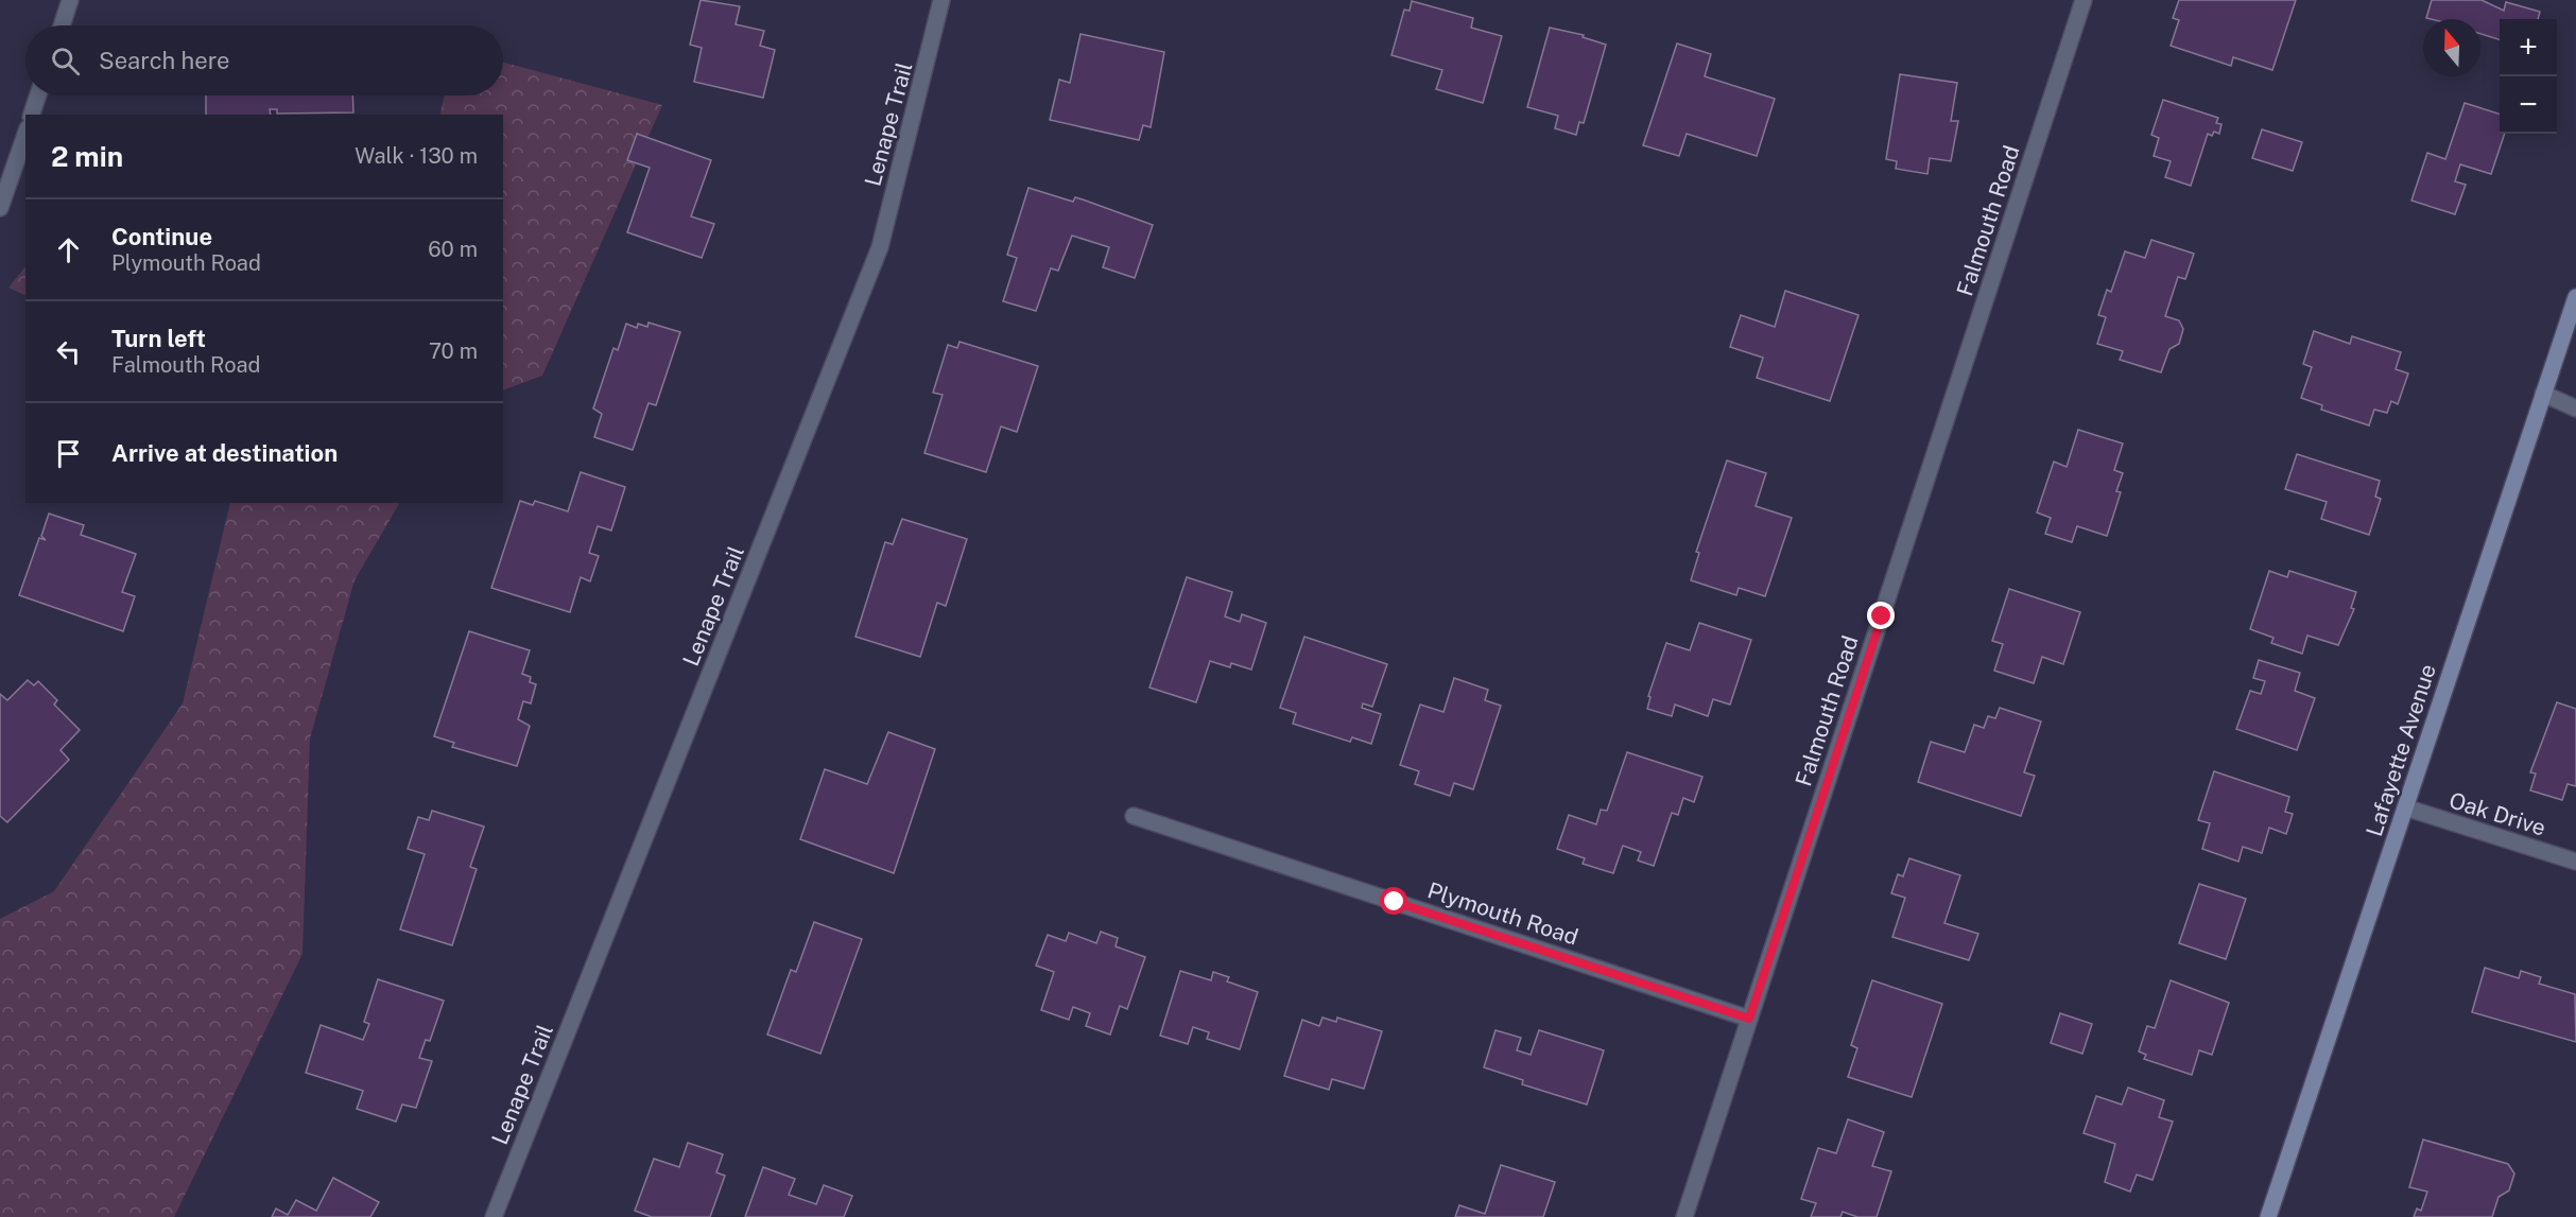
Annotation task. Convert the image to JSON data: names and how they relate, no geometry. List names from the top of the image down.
{
  "streets": {
    "street": [
      "Lenape Trail",
      "Falmouth Road",
      "Lafayette Avenue",
      "Oak Drive",
      "Plymouth Road"
    ]
  },
  "crossings": [
    ["Falmouth Road", "Plymouth Road"],
    ["Lafayette Avenue", "Oak Drive"]
  ],
  "north": "top",
  "page": {
    "map_buttons": ["+", "−"],
    "search": "Search here",
    "heading": ["2 min", "Walk · 130 m"],
    "list": [
      ["Continue", "Plymouth Road", "60 m"],
      ["Turn left", "Falmouth Road", "70 m"],
      "Arrive at destination"
    ]
  }
}
